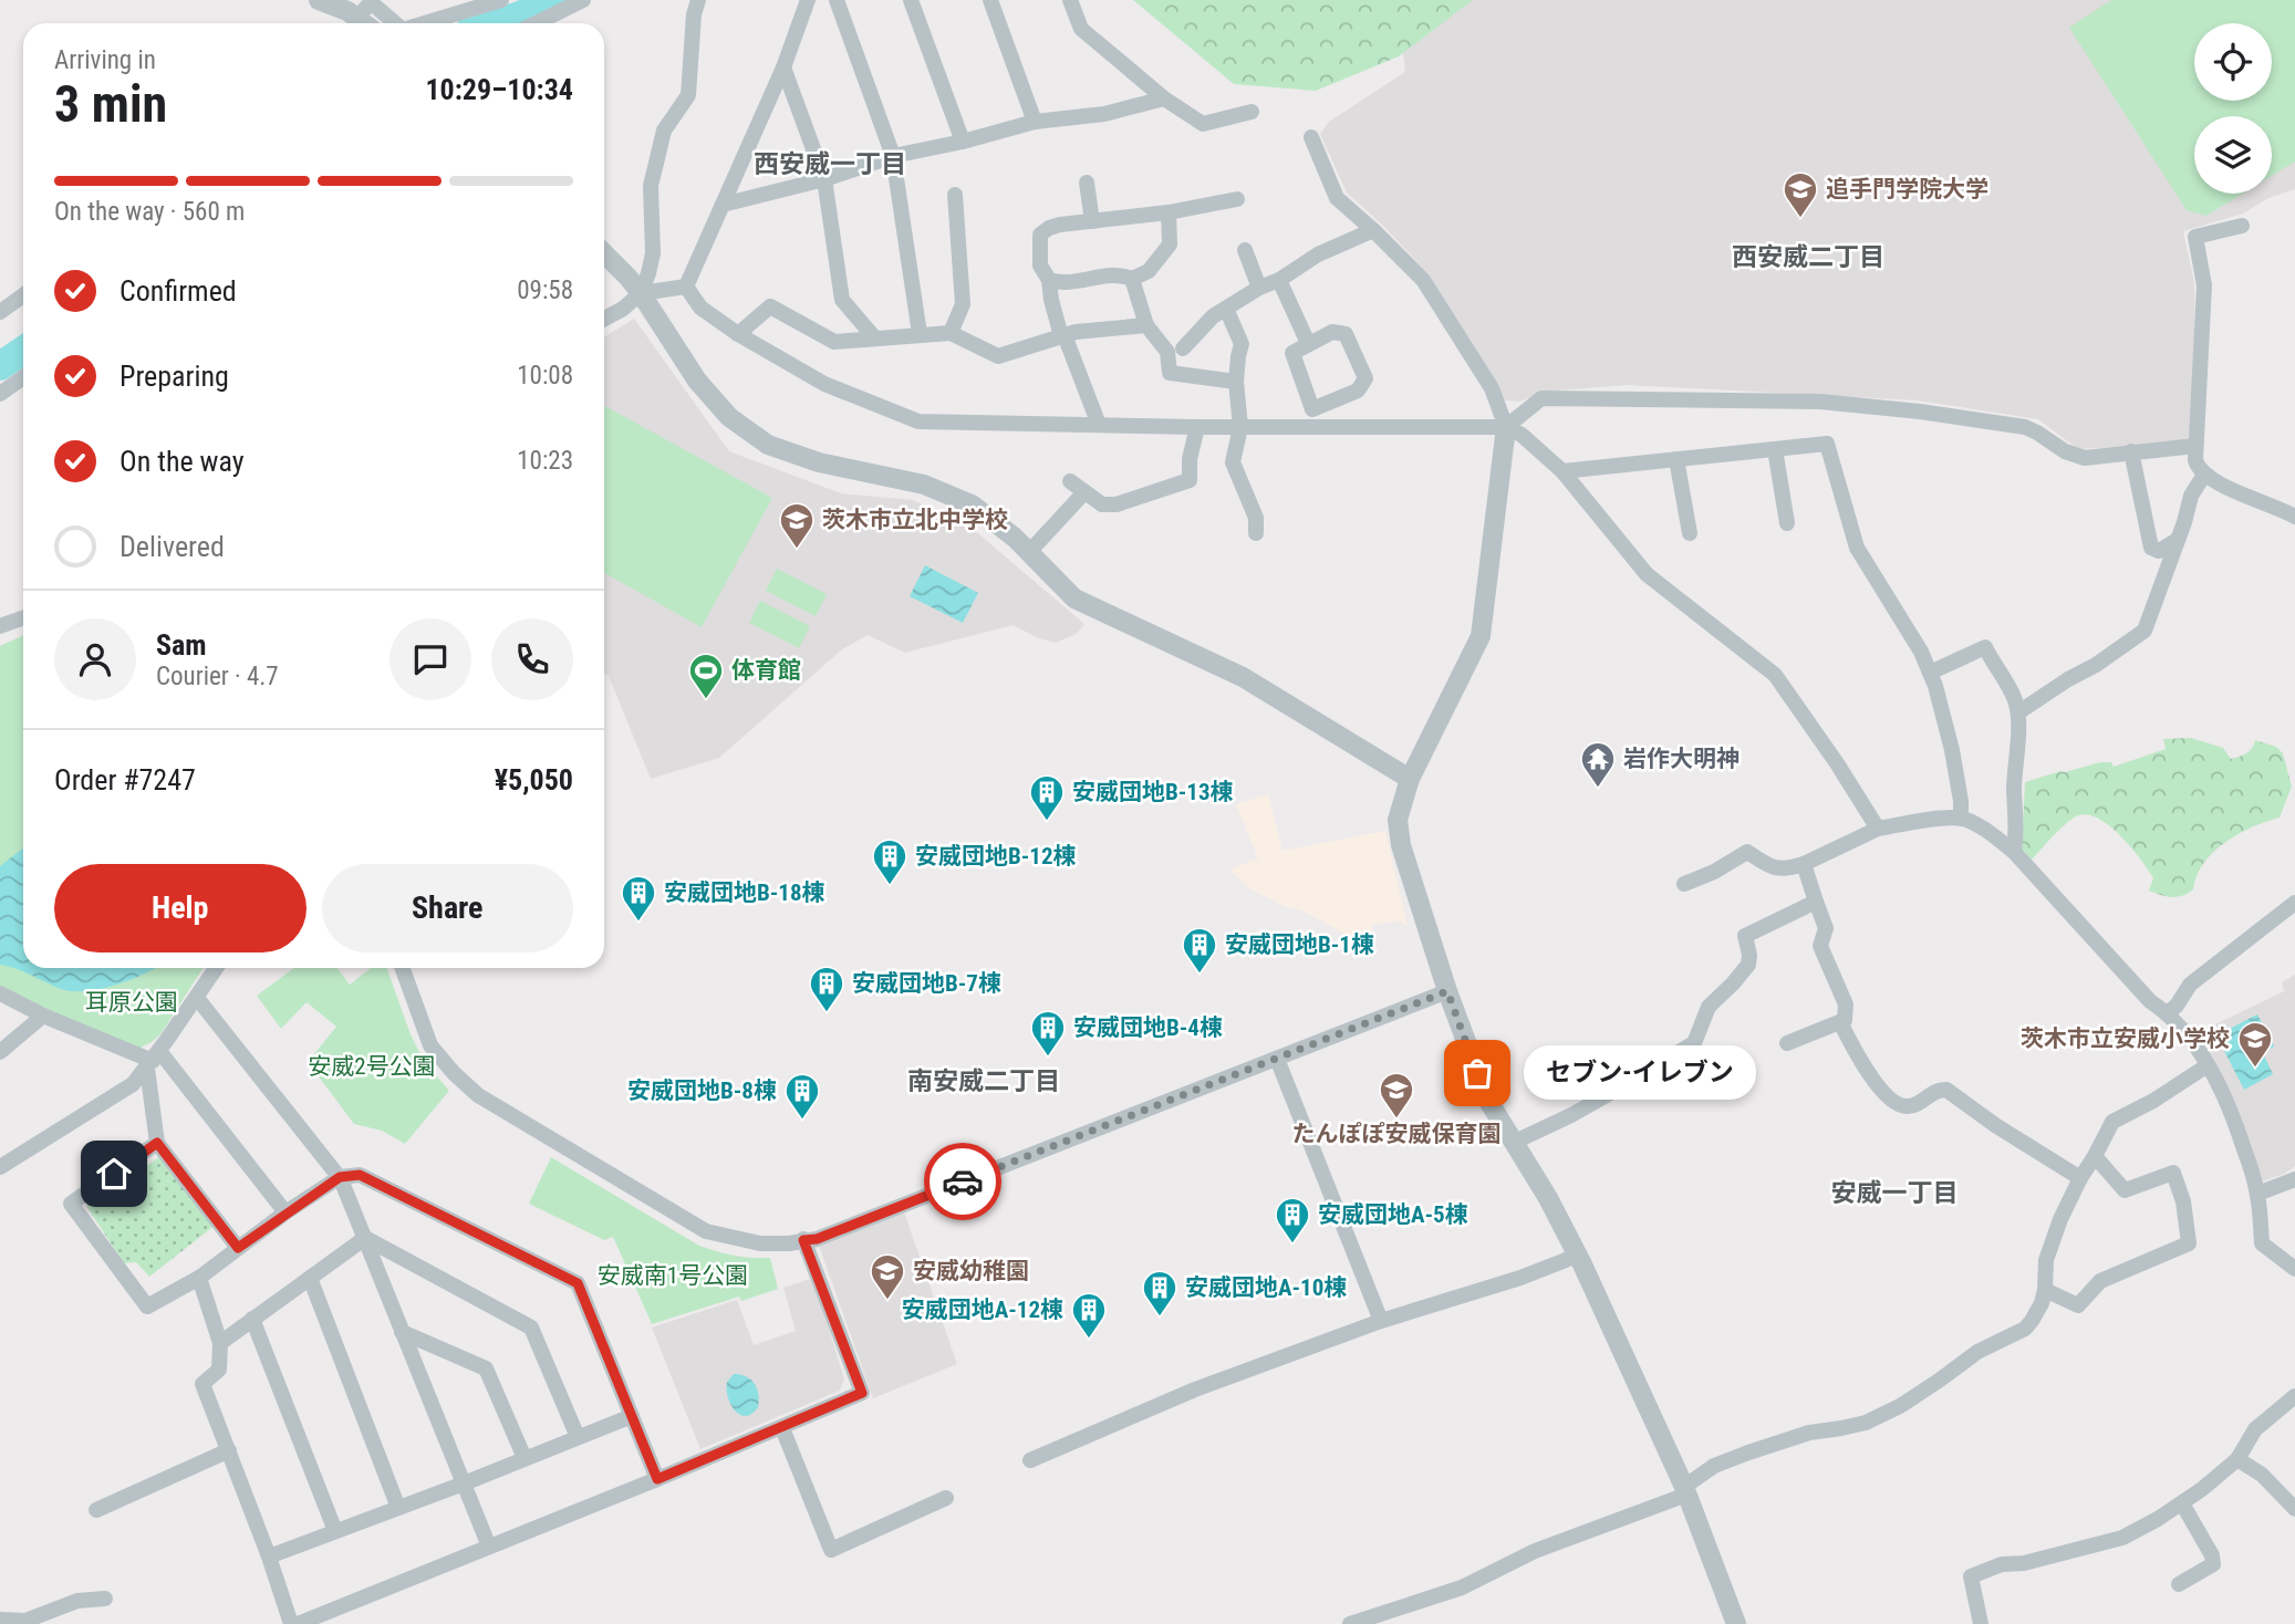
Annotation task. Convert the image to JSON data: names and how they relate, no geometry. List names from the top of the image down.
{
  "districts": [
    "西安威一丁目",
    "西安威二丁目",
    "南安威二丁目",
    "安威一丁目"
  ],
  "parks": ["耳原公園", "安威2号公園", "安威南1号公園"],
  "places": {
    "school or university": [
      "追手門学院大学",
      "茨木市立北中学校",
      "茨木市立安威小学校",
      "たんぽぽ安威保育園",
      "安威幼稚園"
    ],
    "sports": ["体育館"],
    "temple": ["岩作大明神"],
    "building": [
      "安威団地B-13棟",
      "安威団地B-12棟",
      "安威団地B-18棟",
      "安威団地B-1棟",
      "安威団地B-7棟",
      "安威団地B-4棟",
      "安威団地B-8棟",
      "安威団地A-5棟",
      "安威団地A-10棟",
      "安威団地A-12棟"
    ],
    "other": ["セブン-イレブン"]
  },
  "page": {
    "heading": ["3 min", "Arriving in", "10:29–10:34"],
    "panel": [
      "Sam",
      "Courier · 4.7",
      "Order #7247",
      "¥5,050"
    ],
    "bar": "On the way · 560 m",
    "list": [
      ["Confirmed", "09:58"],
      ["Preparing", "10:08"],
      ["On the way", "10:23"],
      "Delivered"
    ],
    "buttons": ["Help", "Share"],
    "bubble": "セブン-イレブン"
  }
}
